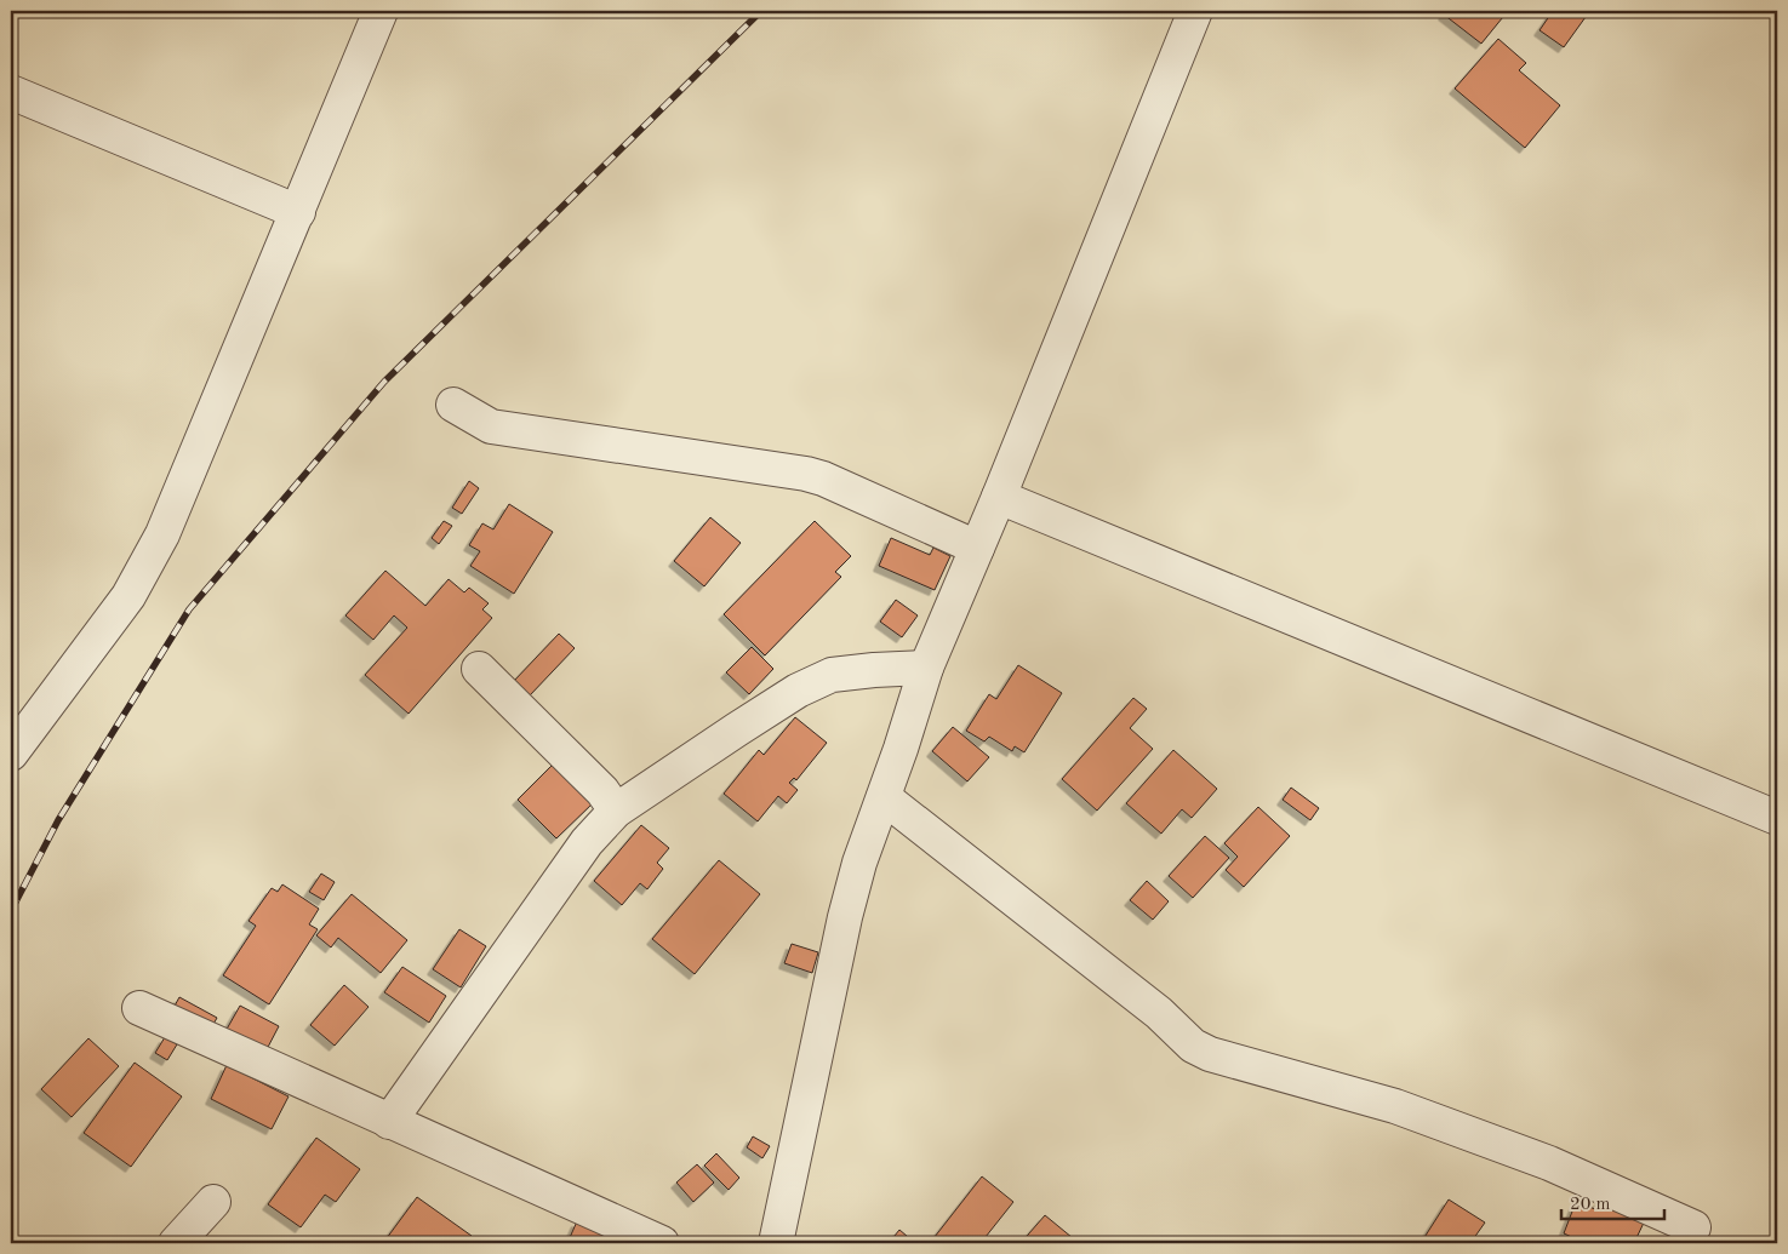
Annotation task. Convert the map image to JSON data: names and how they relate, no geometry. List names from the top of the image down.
{
  "scale_bar": "20 m"
}
